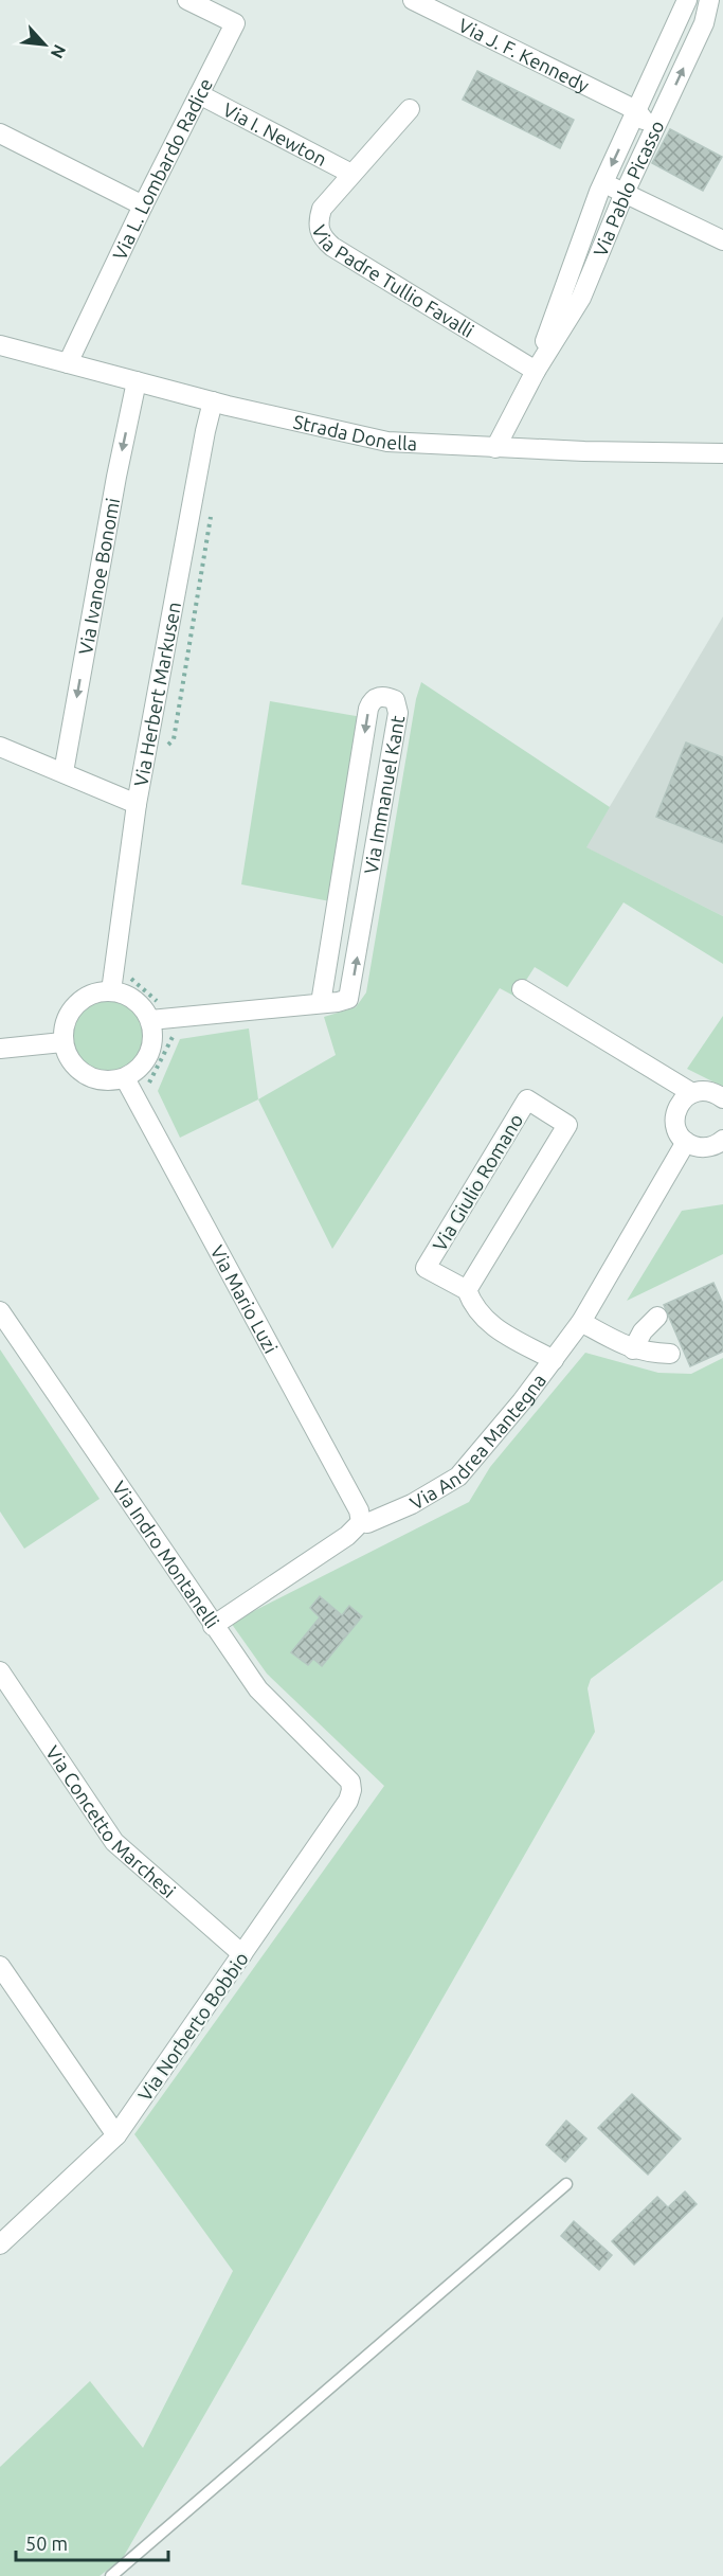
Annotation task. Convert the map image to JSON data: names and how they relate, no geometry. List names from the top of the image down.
{
  "streets": {
    "street": [
      "Via J. F. Kennedy",
      "Via I. Newton",
      "Via L. Lombardo Radice",
      "Via Pablo Picasso",
      "Via Padre Tullio Favalli",
      "Strada Donella",
      "Via Ivanoe Bonomi",
      "Via Herbert Markusen",
      "Via Immanuel Kant",
      "Via Giulio Romano",
      "Via Mario Luzi",
      "Via Andrea Mantegna",
      "Via Indro Montanelli",
      "Via Concetto Marchesi",
      "Via Norberto Bobbio"
    ]
  },
  "crossings": [
    ["Via J. F. Kennedy", "Via Pablo Picasso"],
    ["Via I. Newton", "Via L. Lombardo Radice"],
    ["Via I. Newton", "Via Padre Tullio Favalli"],
    ["Via L. Lombardo Radice", "Strada Donella"],
    ["Via Pablo Picasso", "Via Padre Tullio Favalli"],
    ["Via Pablo Picasso", "Strada Donella"],
    ["Strada Donella", "Via Ivanoe Bonomi"],
    ["Strada Donella", "Via Herbert Markusen"],
    ["Via Herbert Markusen", "Via Immanuel Kant"],
    ["Via Herbert Markusen", "Via Mario Luzi"],
    ["Via Immanuel Kant", "Via Mario Luzi"],
    ["Via Mario Luzi", "Via Andrea Mantegna"],
    ["Via Andrea Mantegna", "Via Indro Montanelli"],
    ["Via Indro Montanelli", "Via Norberto Bobbio"],
    ["Via Concetto Marchesi", "Via Norberto Bobbio"]
  ],
  "one_way": ["Via Ivanoe Bonomi"],
  "scale_bar": "50 m",
  "north": "bottom right"
}
